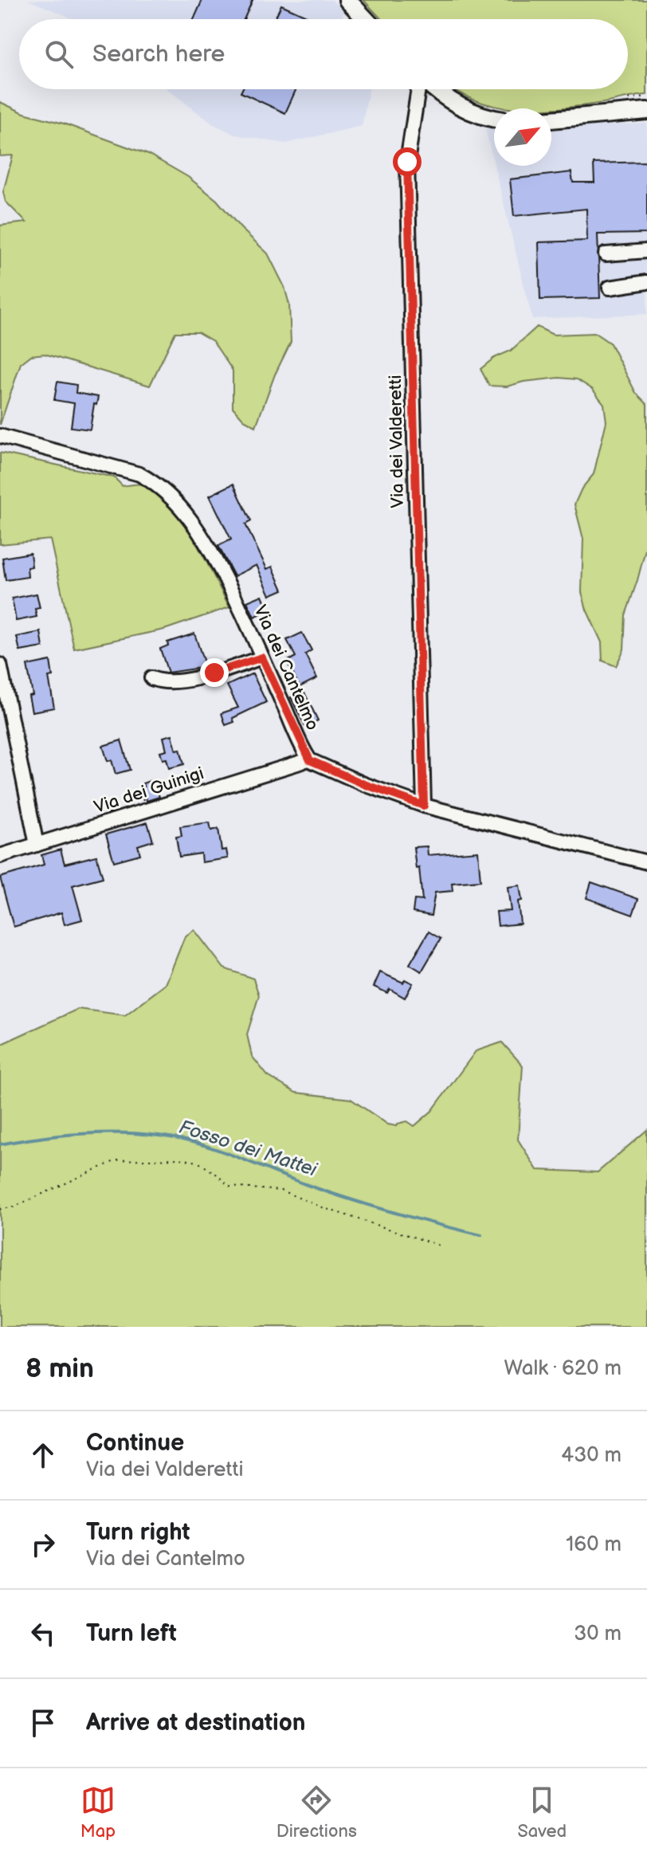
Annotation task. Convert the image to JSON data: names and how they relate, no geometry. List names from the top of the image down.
{
  "streets": {
    "street": ["Via dei Valderetti", "Via dei Cantelmo", "Via dei Guinigi"]
  },
  "crossings": [
    ["Via dei Valderetti", "Via dei Cantelmo"],
    ["Via dei Cantelmo", "Via dei Guinigi"]
  ],
  "water": ["Fosso dei Mattei"],
  "north": "top right",
  "page": {
    "search": "Search here",
    "heading": ["8 min", "Walk · 620 m"],
    "list": [
      ["Continue", "Via dei Valderetti", "430 m"],
      ["Turn right", "Via dei Cantelmo", "160 m"],
      ["Turn left", "30 m"],
      "Arrive at destination"
    ],
    "nav": ["Map", "Directions", "Saved"]
  }
}
